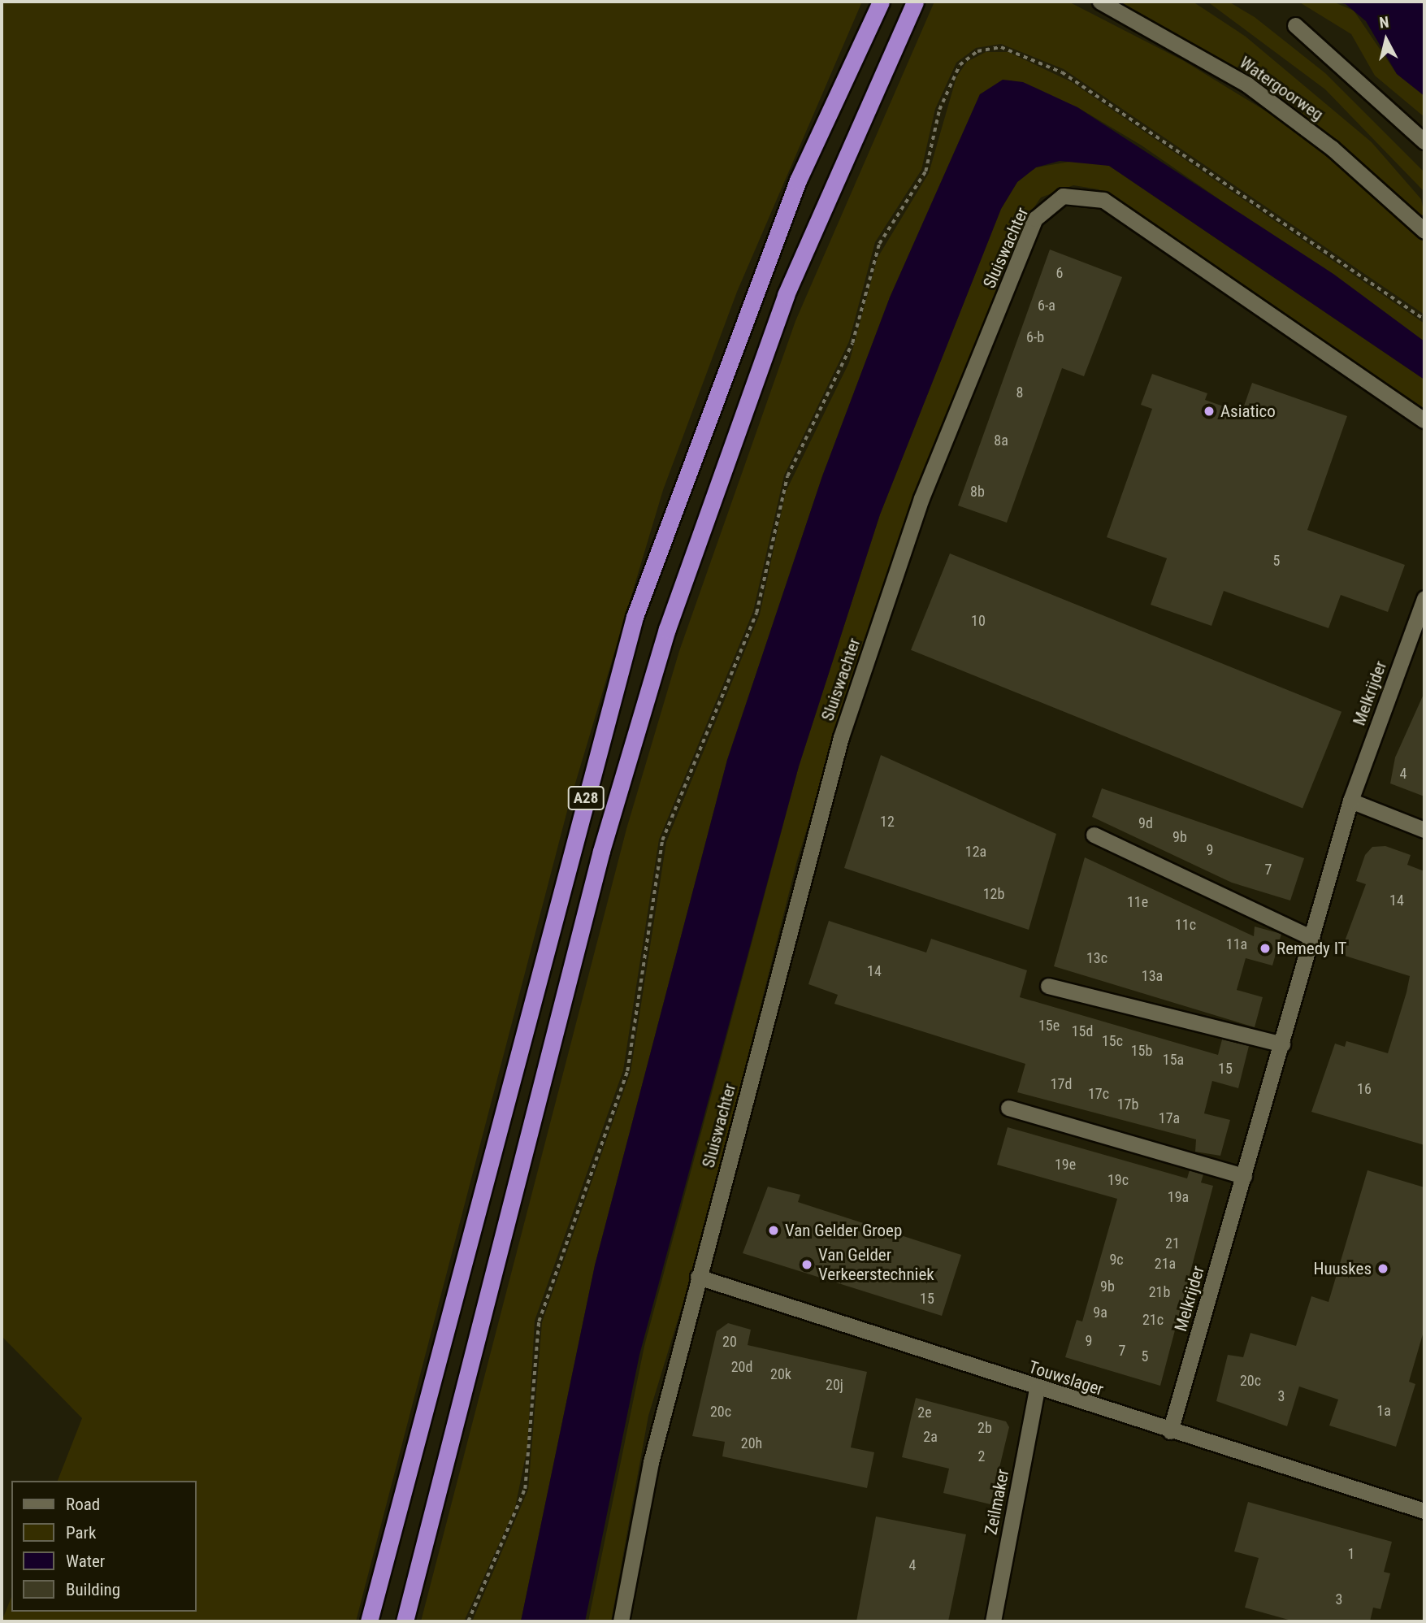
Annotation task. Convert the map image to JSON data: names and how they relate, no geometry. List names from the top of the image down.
{
  "streets": {
    "highway": ["A28"],
    "street": [
      "Watergoorweg",
      "Sluiswachter",
      "Melkrijder",
      "Touwslager",
      "Zeilmaker"
    ]
  },
  "crossings": [
    ["Sluiswachter", "Touwslager"],
    ["Melkrijder", "Touwslager"],
    ["Touwslager", "Zeilmaker"]
  ],
  "places": [
    "Asiatico",
    "Remedy IT",
    "Van Gelder Groep",
    "Van Gelder Verkeerstechniek",
    "Huuskes"
  ],
  "house_numbers": [
    "6",
    "6-a",
    "6-b",
    "8",
    "8a",
    "8b",
    "5",
    "10",
    "4",
    "12",
    "9d",
    "9b",
    "9",
    "12a",
    "7",
    "12b",
    "14",
    "11e",
    "11c",
    "11a",
    "13c",
    "14",
    "13a",
    "15e",
    "15d",
    "15c",
    "15b",
    "15a",
    "15",
    "17d",
    "16",
    "17c",
    "17b",
    "17a",
    "19e",
    "19c",
    "19a",
    "21",
    "9c",
    "21a",
    "9b",
    "21b",
    "15",
    "9a",
    "21c",
    "9",
    "20",
    "7",
    "5",
    "20d",
    "20k",
    "20c",
    "20j",
    "3",
    "1a",
    "20c",
    "2e",
    "2b",
    "2a",
    "20h",
    "2",
    "1",
    "4",
    "3"
  ],
  "legend": [
    "Road",
    "Park",
    "Water",
    "Building"
  ],
  "north": "top"
}
